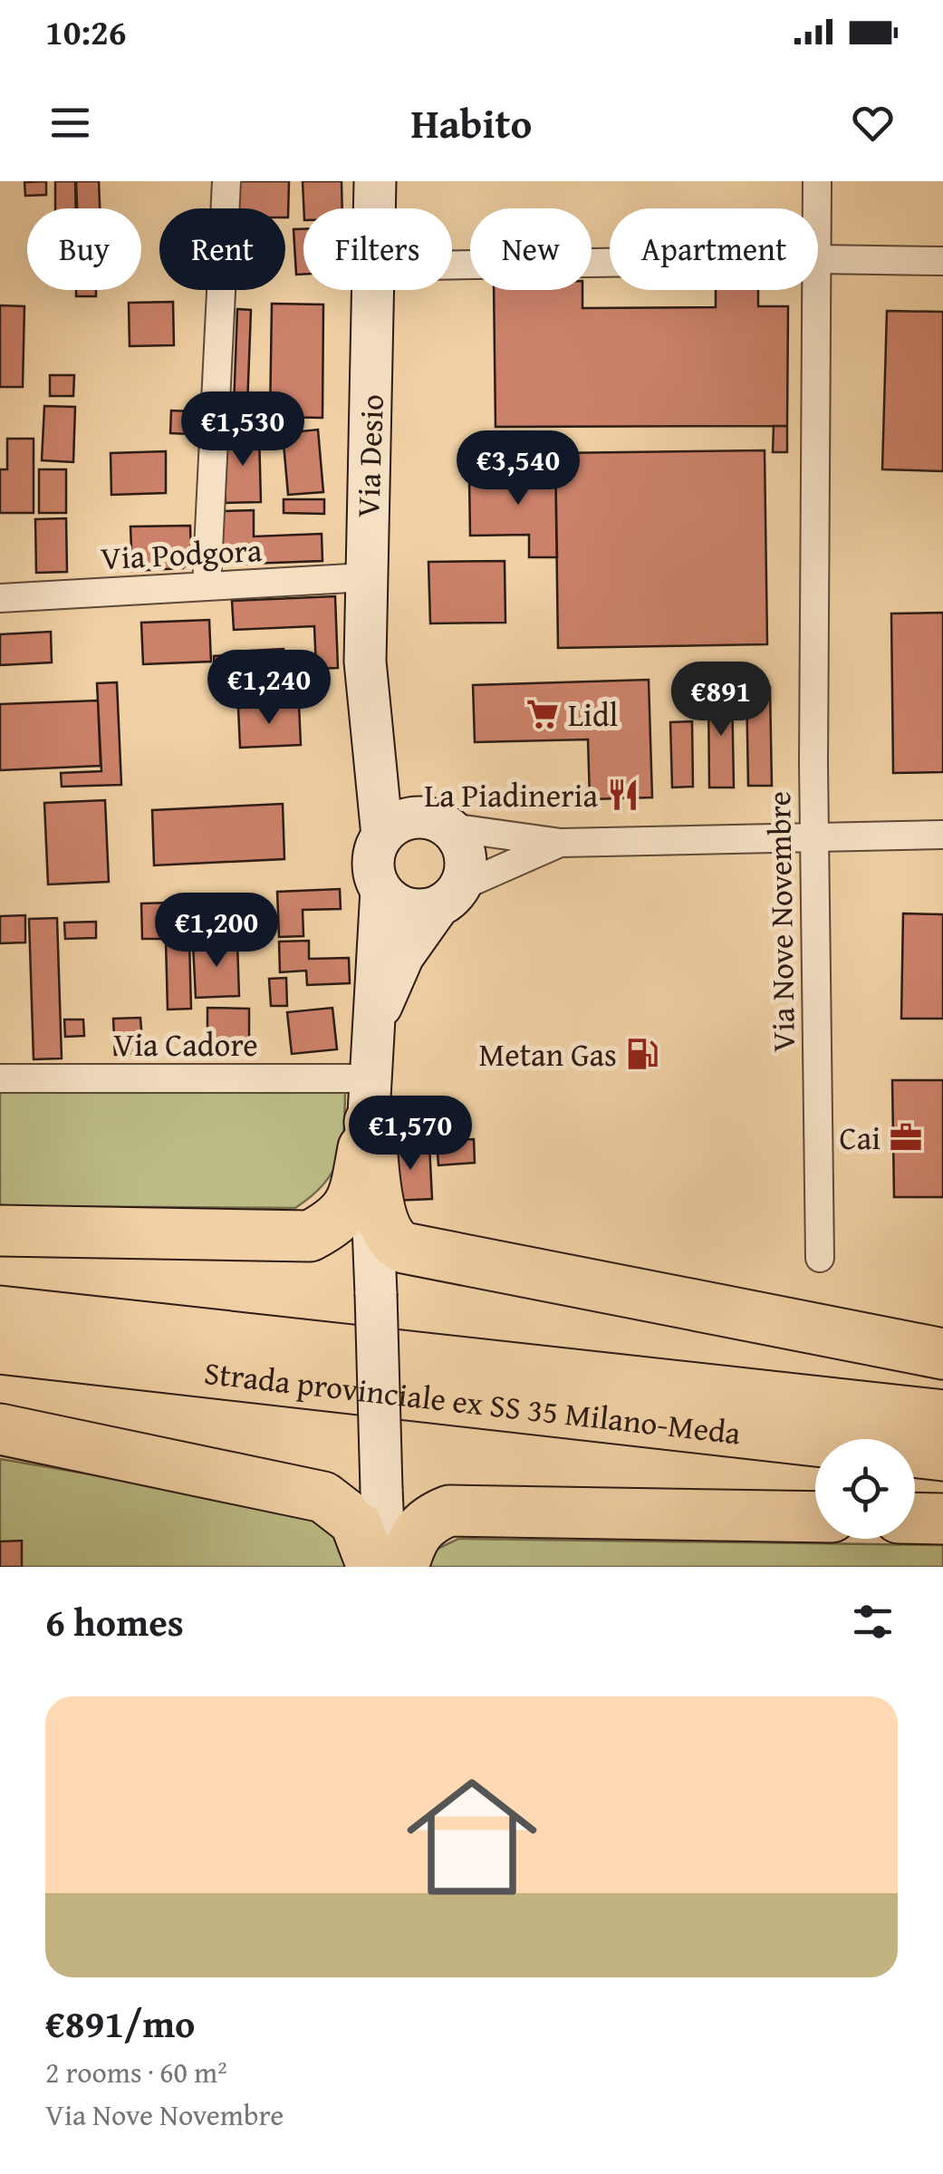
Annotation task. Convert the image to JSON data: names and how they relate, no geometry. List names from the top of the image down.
{
  "streets": {
    "highway": ["Strada provinciale ex SS 35 Milano-Meda"],
    "street": [
      "Via Desio",
      "Via Podgora",
      "Via Nove Novembre",
      "Via Cadore"
    ]
  },
  "crossings": [
    ["Via Desio", "Via Podgora"]
  ],
  "places": {
    "supermarket": ["Lidl"],
    "restaurant": ["La Piadineria"],
    "fuel station": ["Metan Gas"],
    "office": ["Cai"]
  },
  "page": {
    "status": "10:26",
    "header": "Habito",
    "chip": [
      "Buy",
      "Rent",
      "Filters",
      "New",
      "Apartment"
    ],
    "price": [
      "€1,530",
      "€3,540",
      "€1,240",
      "€891",
      "€1,200",
      "€1,570"
    ],
    "heading": "6 homes",
    "list": [
      {
        "name": "€891/mo",
        "note": "2 rooms · 60 m² · Via Nove Novembre"
      }
    ]
  }
}
